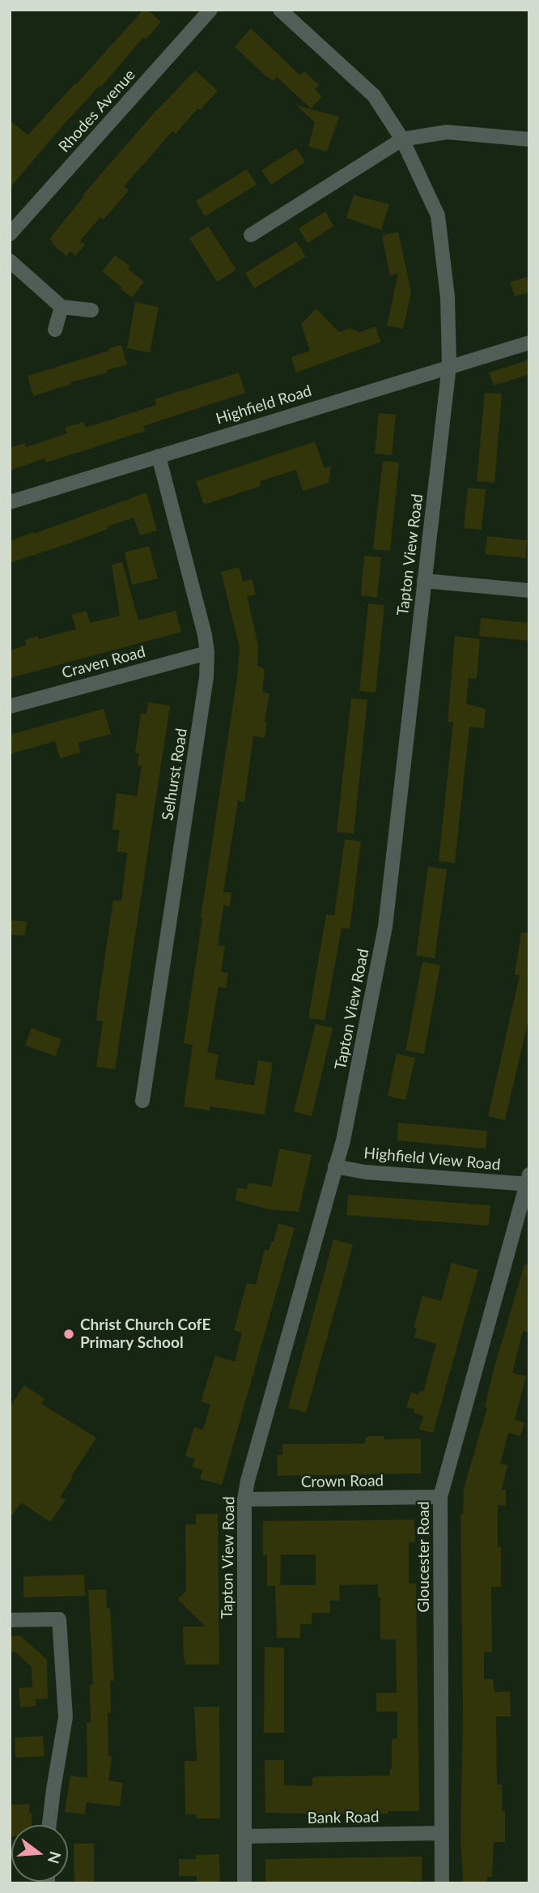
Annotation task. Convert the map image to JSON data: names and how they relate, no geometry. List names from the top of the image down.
{
  "streets": {
    "street": [
      "Rhodes Avenue",
      "Highfield Road",
      "Tapton View Road",
      "Craven Road",
      "Selhurst Road",
      "Highfield View Road",
      "Crown Road",
      "Gloucester Road",
      "Bank Road"
    ]
  },
  "crossings": [
    ["Highfield Road", "Tapton View Road"],
    ["Highfield Road", "Selhurst Road"],
    ["Tapton View Road", "Highfield View Road"],
    ["Tapton View Road", "Crown Road"],
    ["Tapton View Road", "Bank Road"],
    ["Craven Road", "Selhurst Road"],
    ["Highfield View Road", "Gloucester Road"],
    ["Crown Road", "Gloucester Road"],
    ["Gloucester Road", "Bank Road"]
  ],
  "places": ["Christ Church CofE Primary School"],
  "north": "right"
}
